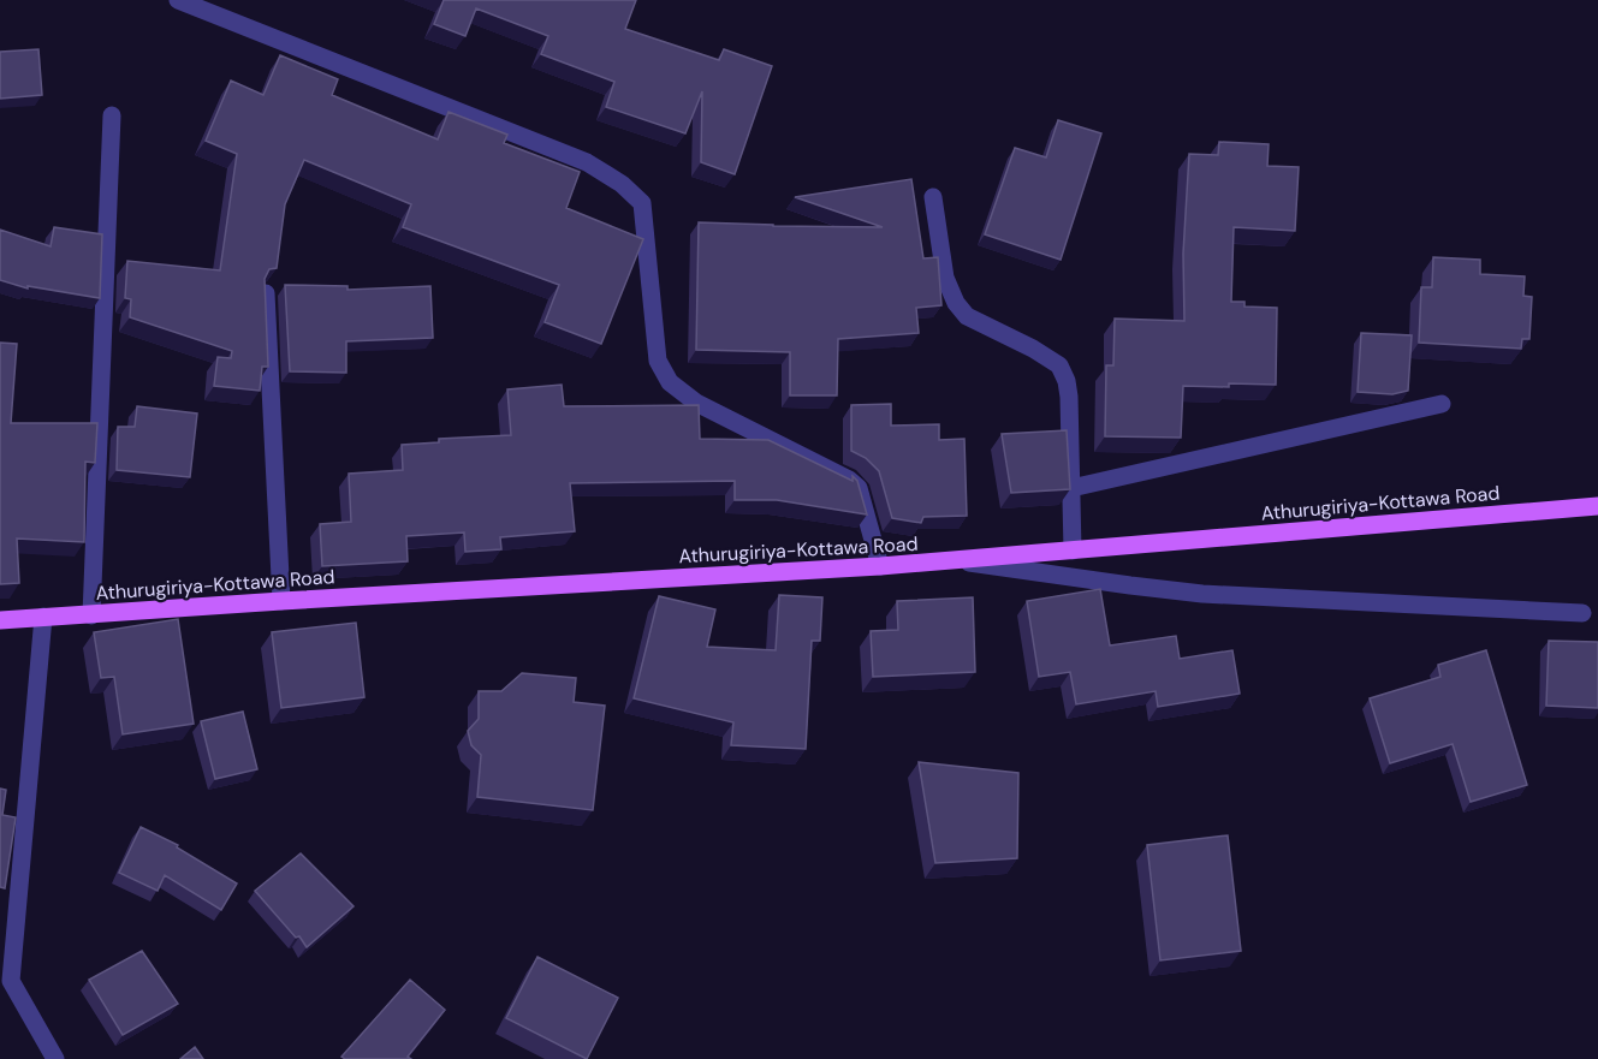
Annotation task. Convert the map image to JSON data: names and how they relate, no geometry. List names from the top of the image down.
{
  "streets": {
    "main road": ["Athurugiriya-Kottawa Road"]
  }
}
